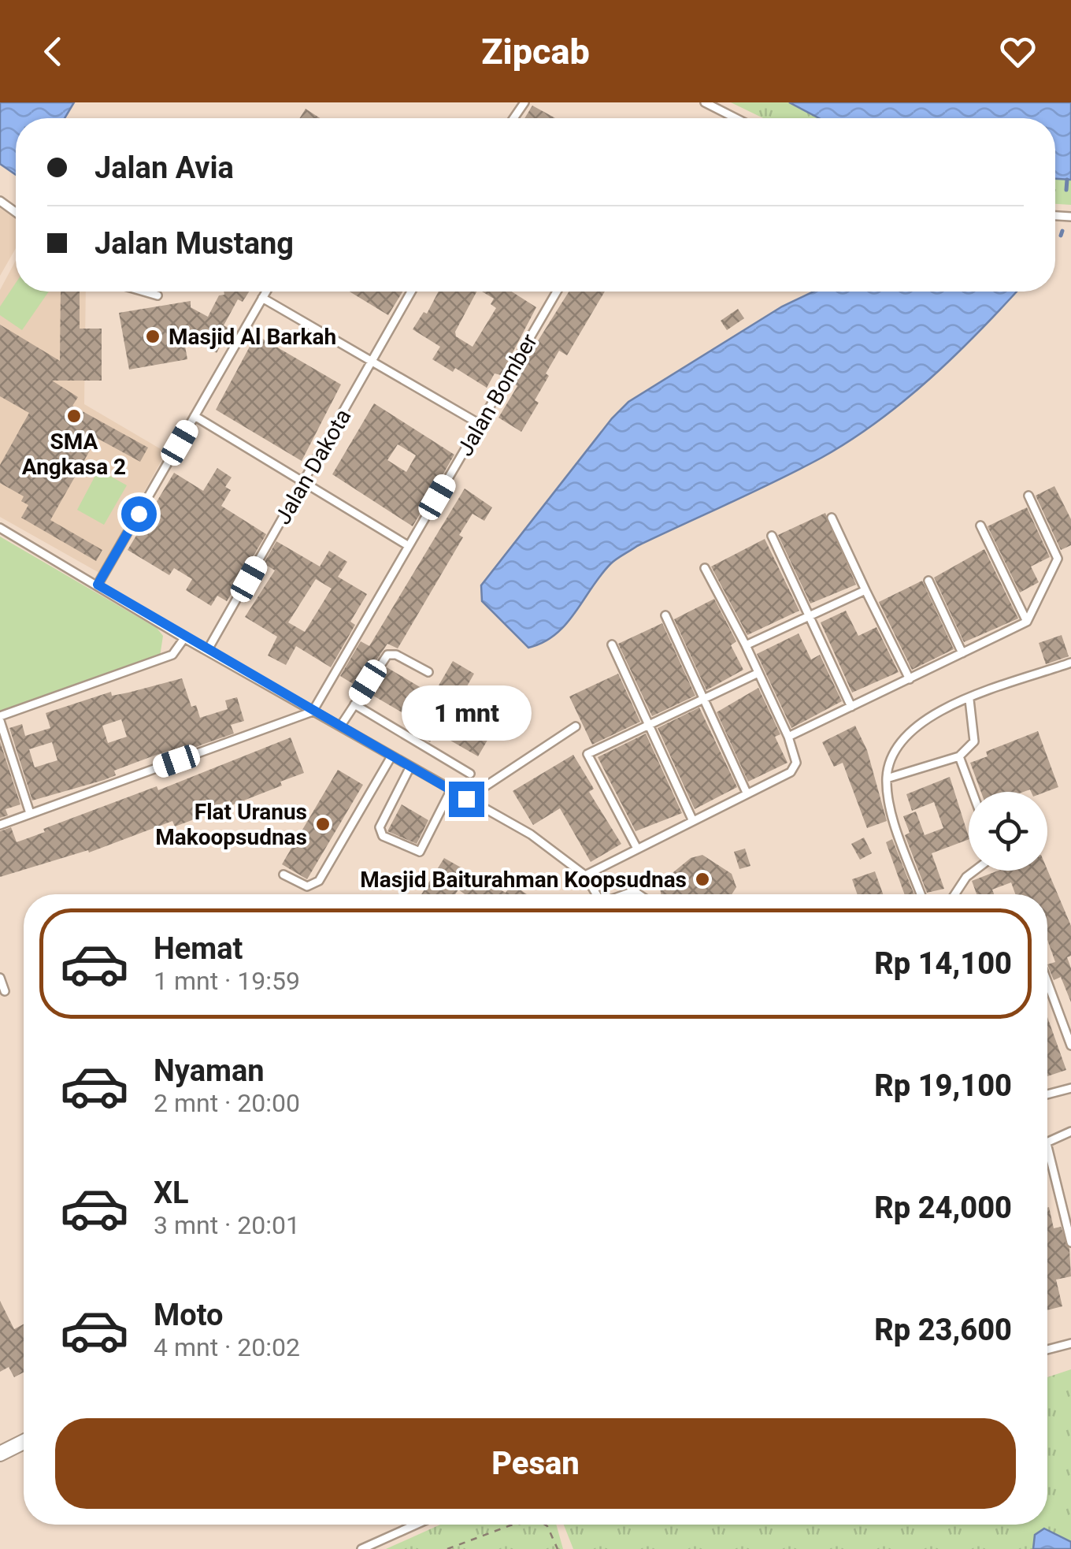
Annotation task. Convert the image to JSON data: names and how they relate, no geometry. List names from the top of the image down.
{
  "streets": {
    "lane": ["Jalan Bomber", "Jalan Dakota"]
  },
  "places": [
    "Masjid Al Barkah",
    "SMA Angkasa 2",
    "Flat Uranus Makoopsudnas",
    "Masjid Baiturahman Koopsudnas"
  ],
  "page": {
    "header": "Zipcab",
    "banner": ["Jalan Avia", "Jalan Mustang"],
    "bubble": "1 mnt",
    "list": [
      {
        "name": "Hemat",
        "note": "1 mnt · 19:59",
        "value": "Rp 14,100"
      },
      {
        "name": "Nyaman",
        "note": "2 mnt · 20:00",
        "value": "Rp 19,100"
      },
      {
        "name": "XL",
        "note": "3 mnt · 20:01",
        "value": "Rp 24,000"
      },
      {
        "name": "Moto",
        "note": "4 mnt · 20:02",
        "value": "Rp 23,600"
      }
    ],
    "buttons": "Pesan"
  }
}
